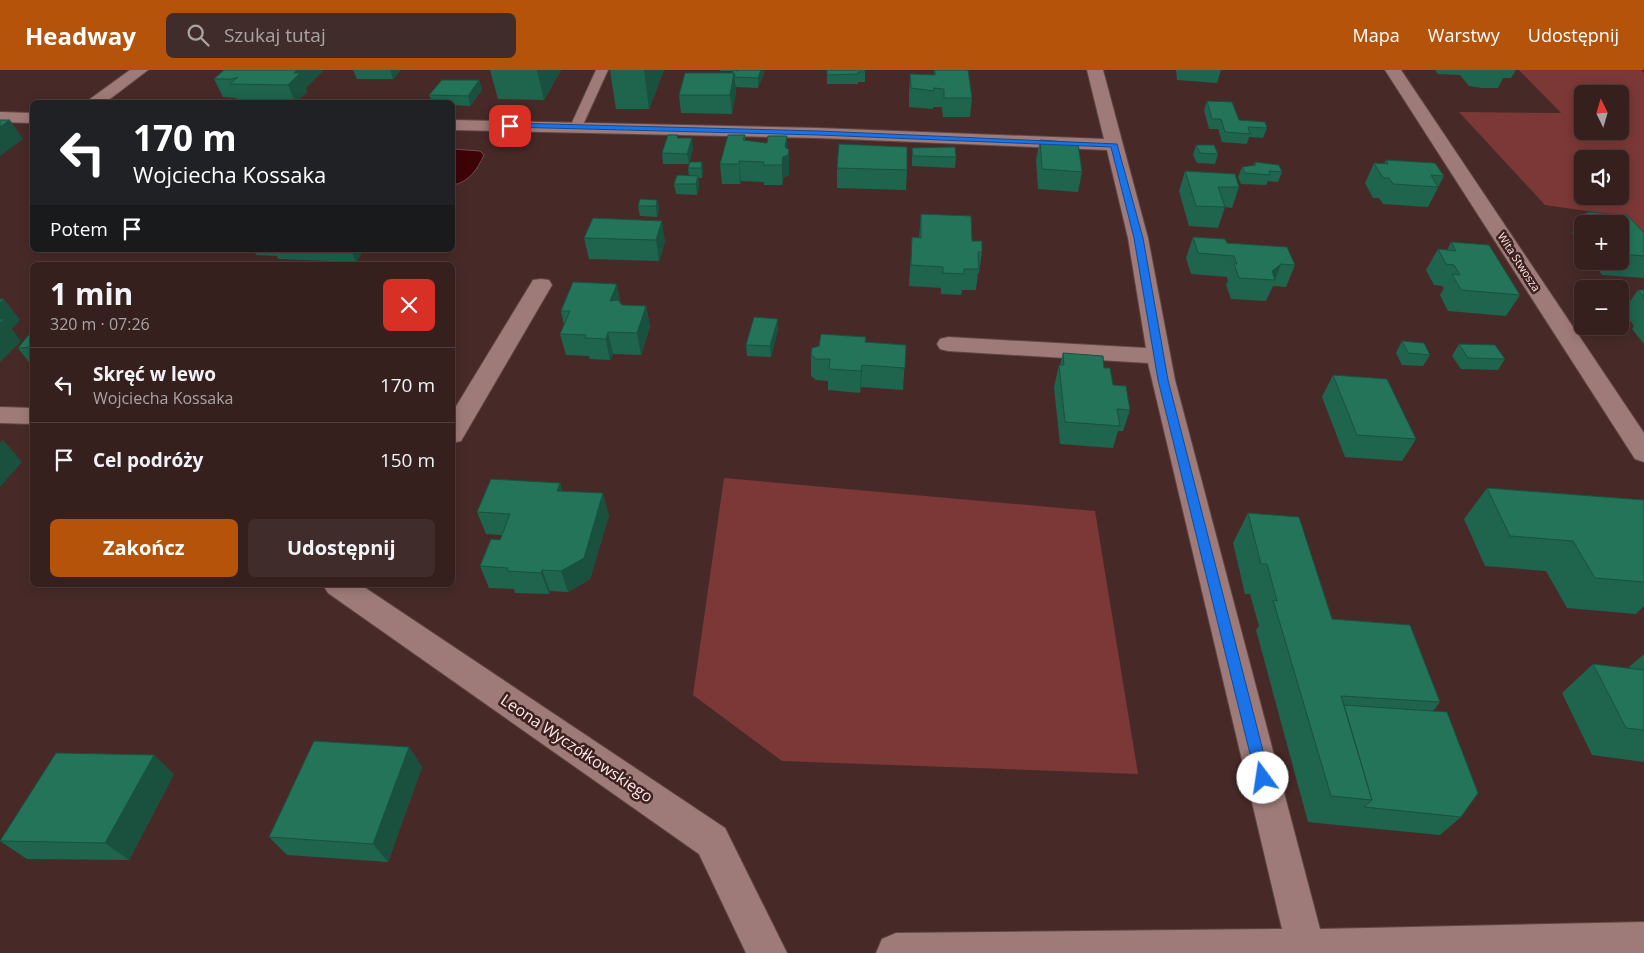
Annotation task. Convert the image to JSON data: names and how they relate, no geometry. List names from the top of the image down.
{
  "streets": {
    "street": ["Wita Stwosza", "Leona Wyczółkowskiego"]
  },
  "north": "top",
  "page": {
    "header": "Headway",
    "search": "Szukaj tutaj",
    "nav": ["Mapa", "Warstwy", "Udostępnij"],
    "map_buttons": ["+", "−"],
    "turn": ["170 m", "Wojciecha Kossaka"],
    "then": "Potem",
    "heading": ["1 min", "320 m · 07:26"],
    "list": [
      {
        "name": "Skręć w lewo",
        "note": "Wojciecha Kossaka",
        "value": "170 m"
      },
      {
        "name": "Cel podróży",
        "value": "150 m"
      }
    ],
    "buttons": ["Zakończ", "Udostępnij"]
  }
}
